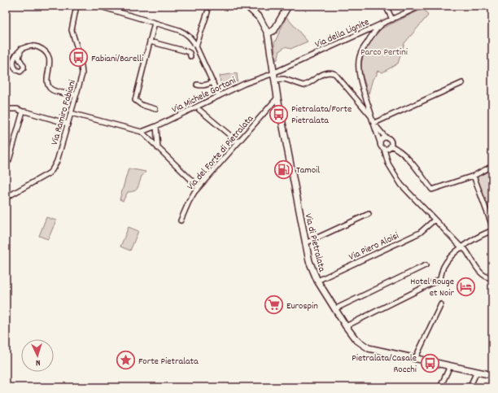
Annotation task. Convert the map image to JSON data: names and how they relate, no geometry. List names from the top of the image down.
{
  "streets": {
    "street": [
      "Via della Lignite",
      "Via Michele Gortani",
      "Via Ramiro Fabiani",
      "Via del Forte di Pietralata",
      "Via di Pietralata",
      "Via Piero Aloisi"
    ]
  },
  "crossings": [
    ["Via della Lignite", "Via Michele Gortani"],
    ["Via della Lignite", "Via di Pietralata"],
    ["Via Michele Gortani", "Via di Pietralata"],
    ["Via del Forte di Pietralata", "Via di Pietralata"],
    ["Via di Pietralata", "Via Piero Aloisi"]
  ],
  "parks": ["Parco Pertini"],
  "places": {
    "bus stop": ["Fabiani/Barelli", "Pietralata/Forte Pietralata", "Pietralata/Casale Rocchi"],
    "fuel station": ["Tamoil"],
    "hotel": ["Hotel Rouge et Noir"],
    "supermarket": ["Eurospin"],
    "place": ["Forte Pietralata"]
  },
  "north": "bottom"
}
